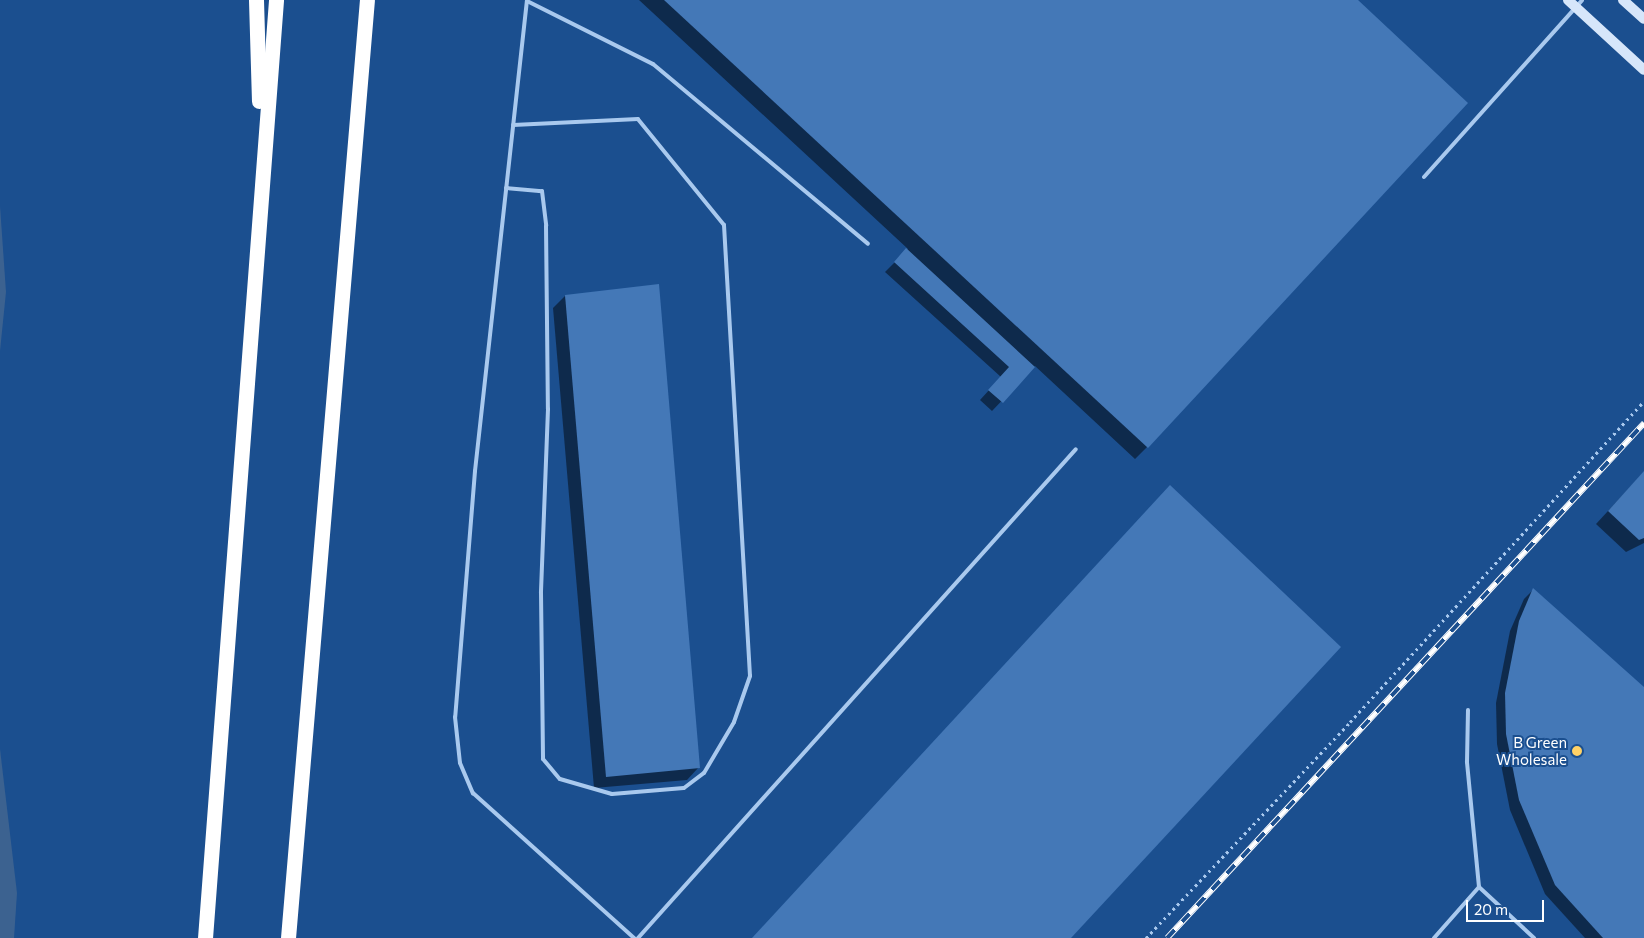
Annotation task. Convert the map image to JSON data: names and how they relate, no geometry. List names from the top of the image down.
{
  "places": ["B Green Wholesale"],
  "scale_bar": "20 m"
}
